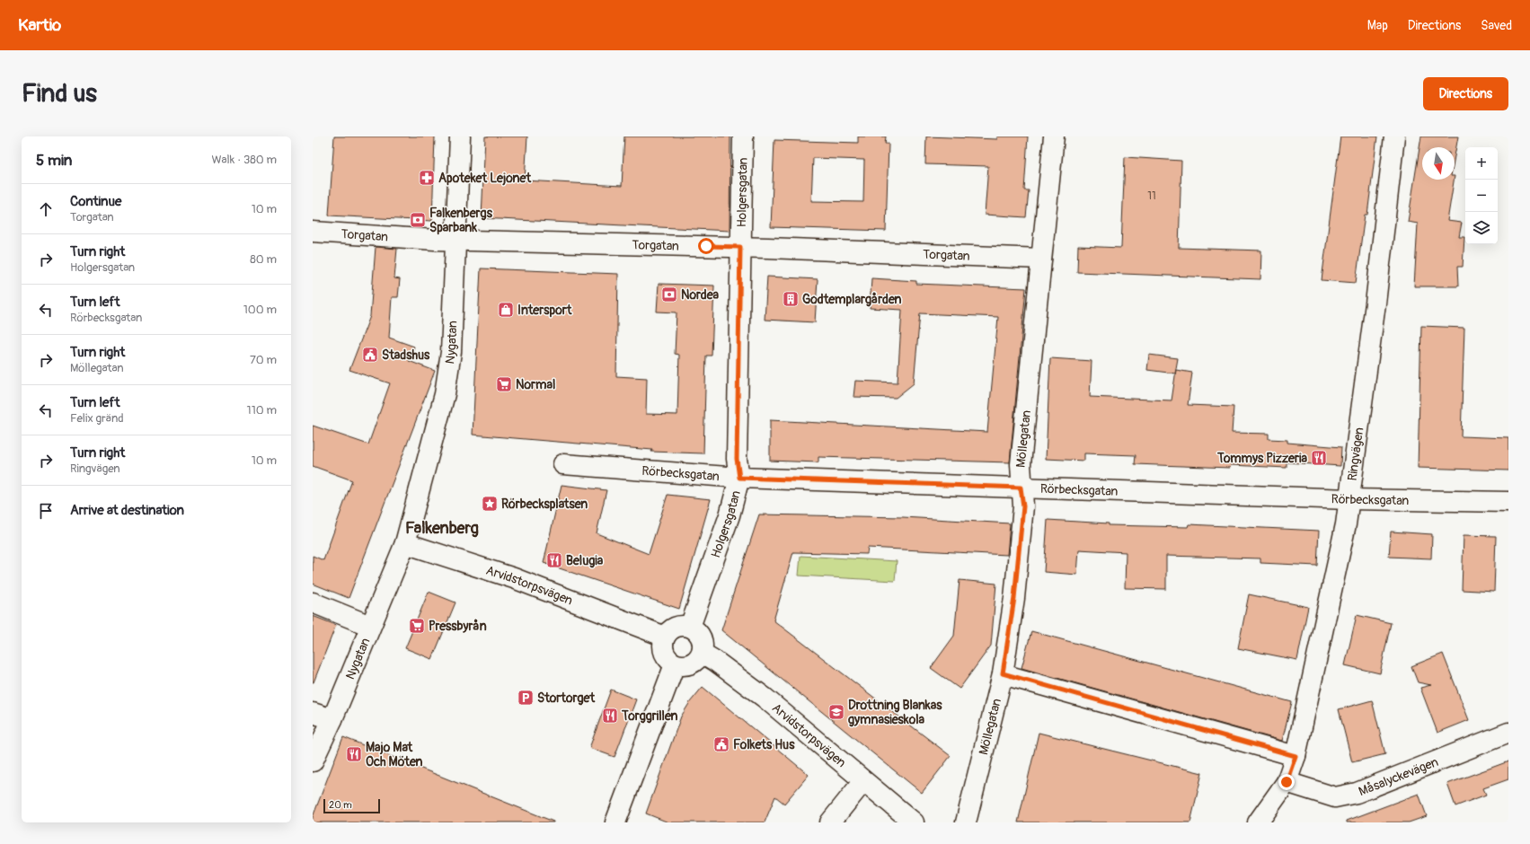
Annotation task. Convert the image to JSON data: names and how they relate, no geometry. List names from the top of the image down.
{
  "streets": {
    "street": [
      "Holgersgatan",
      "Torgatan",
      "Nygatan",
      "Möllegatan",
      "Ringvägen",
      "Rörbecksgatan",
      "Arvidstorpsvägen",
      "Måsalyckevägen"
    ]
  },
  "crossings": [
    ["Holgersgatan", "Torgatan"],
    ["Holgersgatan", "Rörbecksgatan"],
    ["Holgersgatan", "Arvidstorpsvägen"],
    ["Torgatan", "Nygatan"],
    ["Torgatan", "Möllegatan"],
    ["Nygatan", "Arvidstorpsvägen"],
    ["Möllegatan", "Rörbecksgatan"],
    ["Ringvägen", "Rörbecksgatan"],
    ["Ringvägen", "Måsalyckevägen"]
  ],
  "districts": ["Falkenberg"],
  "places": {
    "pharmacy": ["Apoteket Lejonet"],
    "bank": ["Falkenbergs Sparbank", "Nordea"],
    "building": ["Godtemplargården"],
    "shop": ["Intersport"],
    "public building": ["Stadshus", "Folkets Hus"],
    "supermarket": ["Normal", "Pressbyrån"],
    "restaurant": [
      "Tommys Pizzeria",
      "Belugia",
      "Torggrillen",
      "Majo Mat Och Möten"
    ],
    "place": ["Rörbecksplatsen"],
    "parking": ["Stortorget"],
    "school or university": ["Drottning Blankas gymnasieskola"]
  },
  "house_numbers": ["11"],
  "scale_bar": "20 m",
  "north": "bottom",
  "page": {
    "header": "Kartio",
    "nav": ["Map", "Directions", "Saved"],
    "buttons": "Directions",
    "title": "Find us",
    "heading": ["5 min", "Walk · 380 m"],
    "map_buttons": ["+", "−"],
    "list": [
      ["Continue", "Torgatan", "10 m"],
      ["Turn right", "Holgersgatan", "80 m"],
      ["Turn left", "Rörbecksgatan", "100 m"],
      ["Turn right", "Möllegatan", "70 m"],
      ["Turn left", "Felix gränd", "110 m"],
      ["Turn right", "Ringvägen", "10 m"],
      "Arrive at destination"
    ],
    "scale": "20 m"
  }
}
